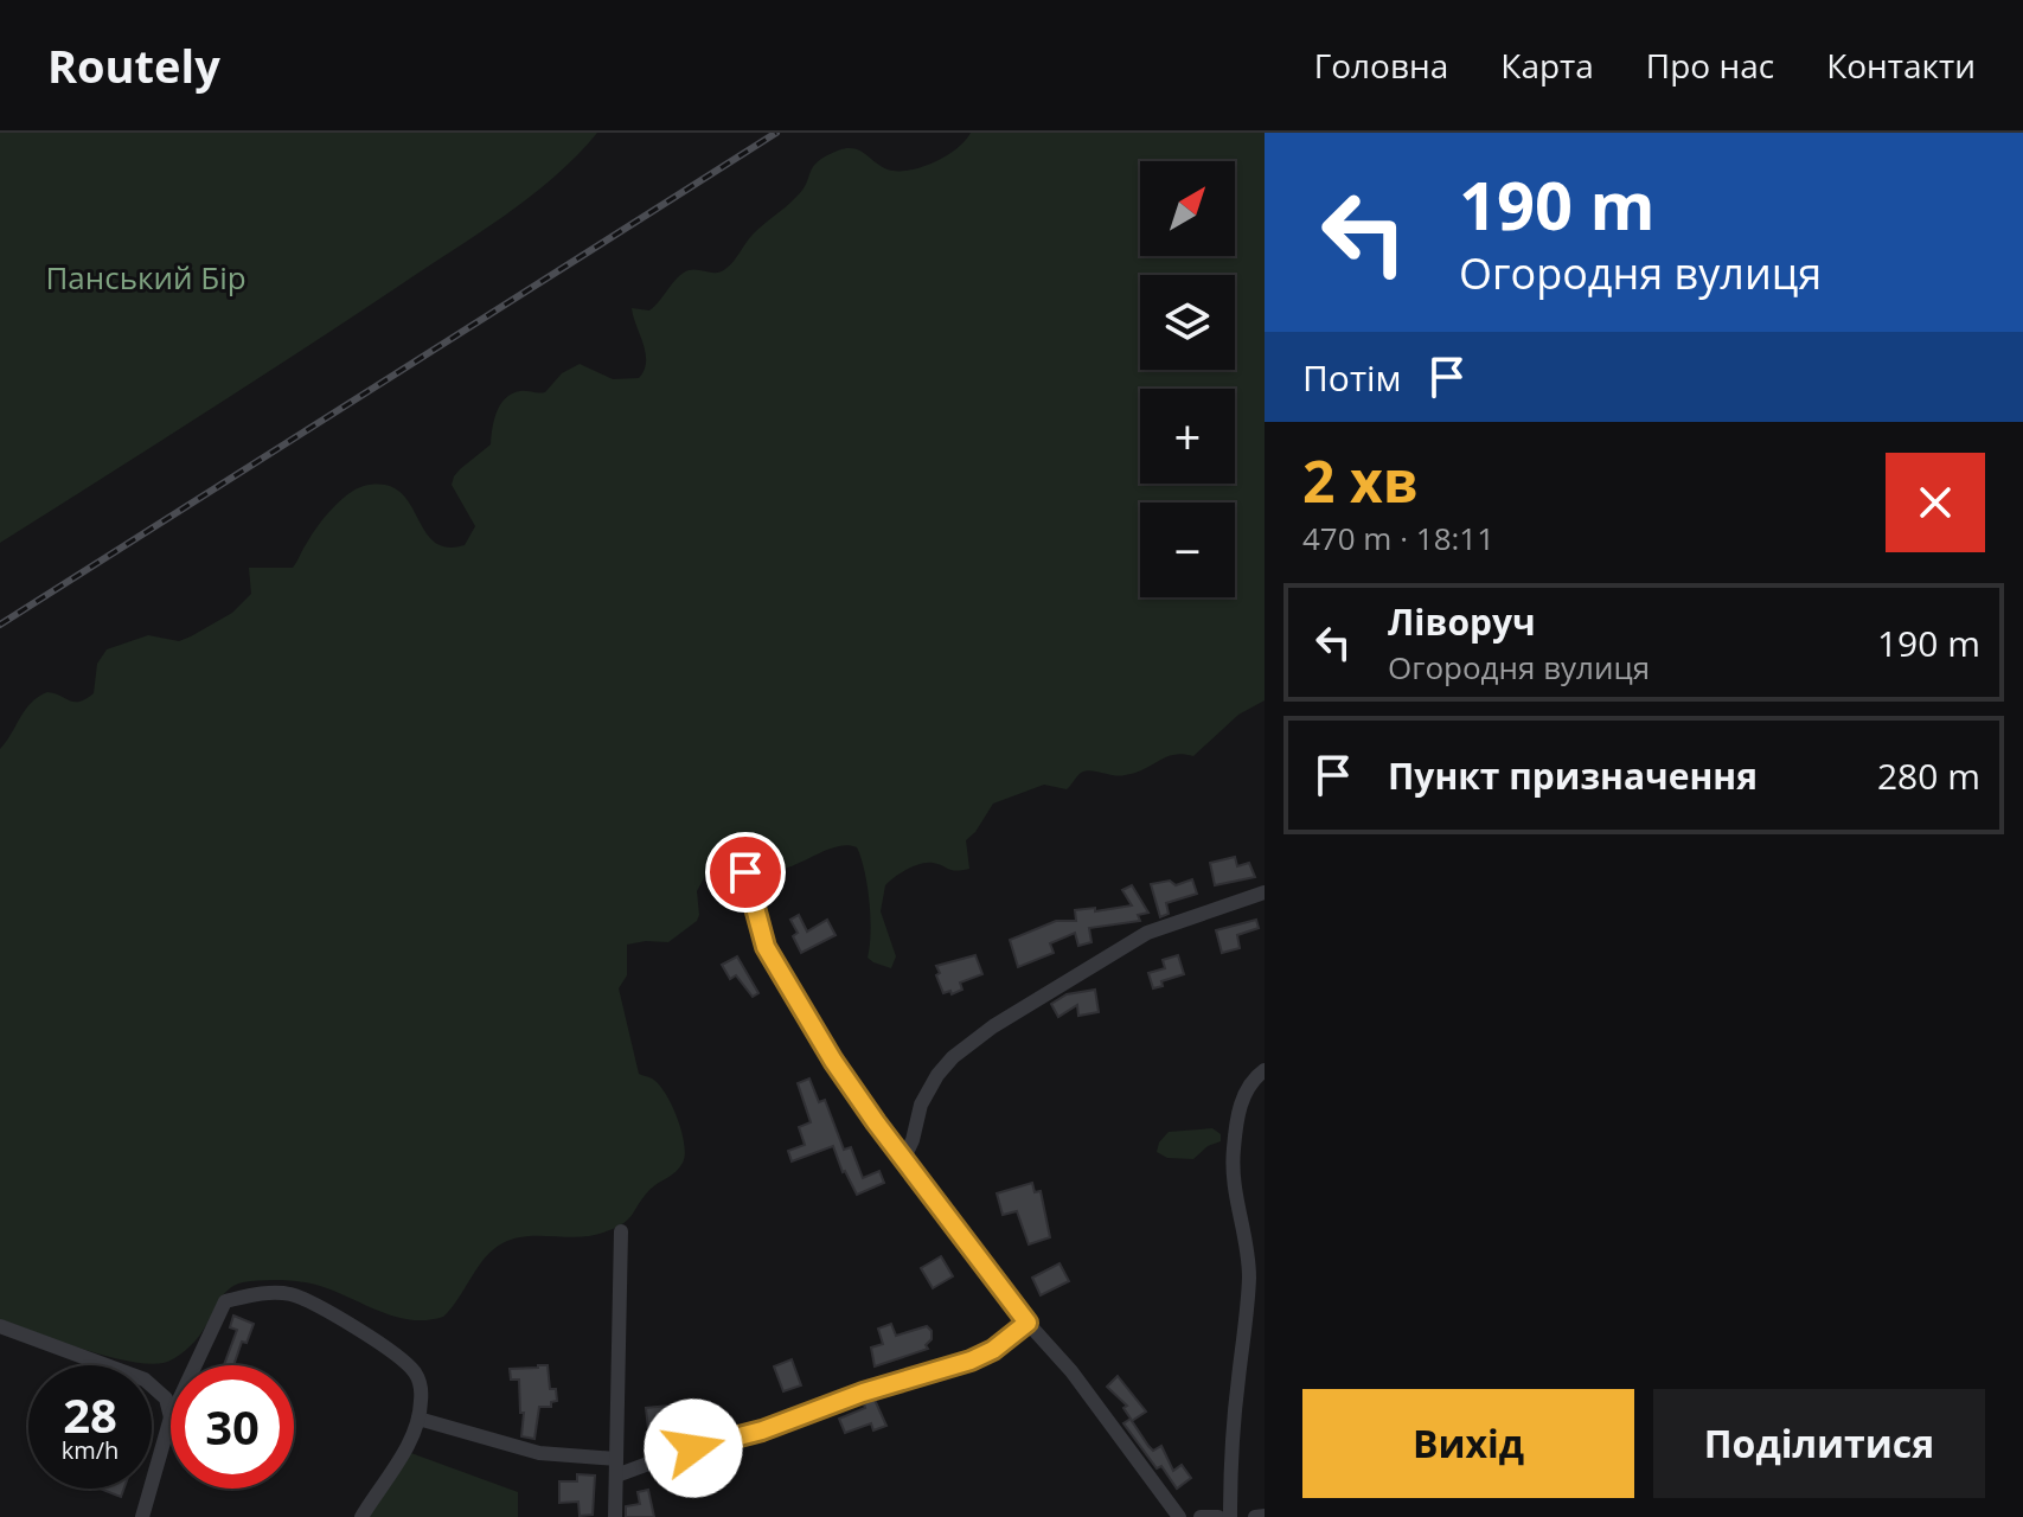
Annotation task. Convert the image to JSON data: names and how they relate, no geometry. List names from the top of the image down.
{
  "parks": ["Панський Бір"],
  "north": "top right",
  "page": {
    "header": "Routely",
    "nav": [
      "Головна",
      "Карта",
      "Про нас",
      "Контакти"
    ],
    "turn": ["190 m", "Огородня вулиця"],
    "map_buttons": ["+", "−"],
    "then": "Потім",
    "heading": ["2 хв", "470 m · 18:11"],
    "list": [
      {
        "name": "Ліворуч",
        "note": "Огородня вулиця",
        "value": "190 m"
      },
      {
        "name": "Пункт призначення",
        "value": "280 m"
      }
    ],
    "speed": "28 km/h",
    "limit": "30",
    "buttons": ["Вихід", "Поділитися"]
  }
}
